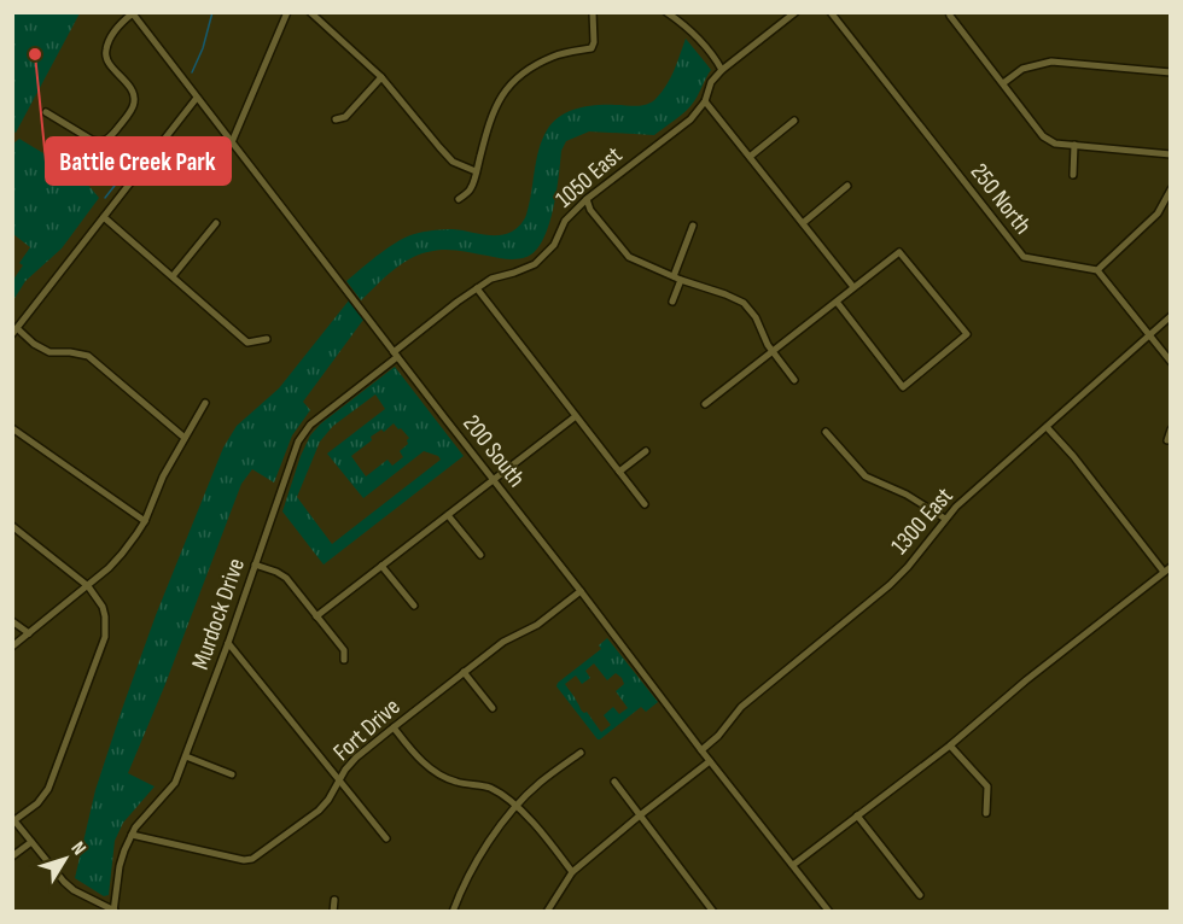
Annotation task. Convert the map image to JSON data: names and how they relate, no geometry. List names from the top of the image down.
{
  "streets": {
    "street": [
      "1050 East",
      "250 North",
      "200 South",
      "1300 East",
      "Murdock Drive",
      "Fort Drive"
    ]
  },
  "crossings": [
    ["1050 East", "200 South"],
    ["1050 East", "Murdock Drive"],
    ["200 South", "1300 East"],
    ["200 South", "Murdock Drive"],
    ["200 South", "Fort Drive"],
    ["Murdock Drive", "Fort Drive"]
  ],
  "places": ["Battle Creek Park"],
  "north": "top right"
}
